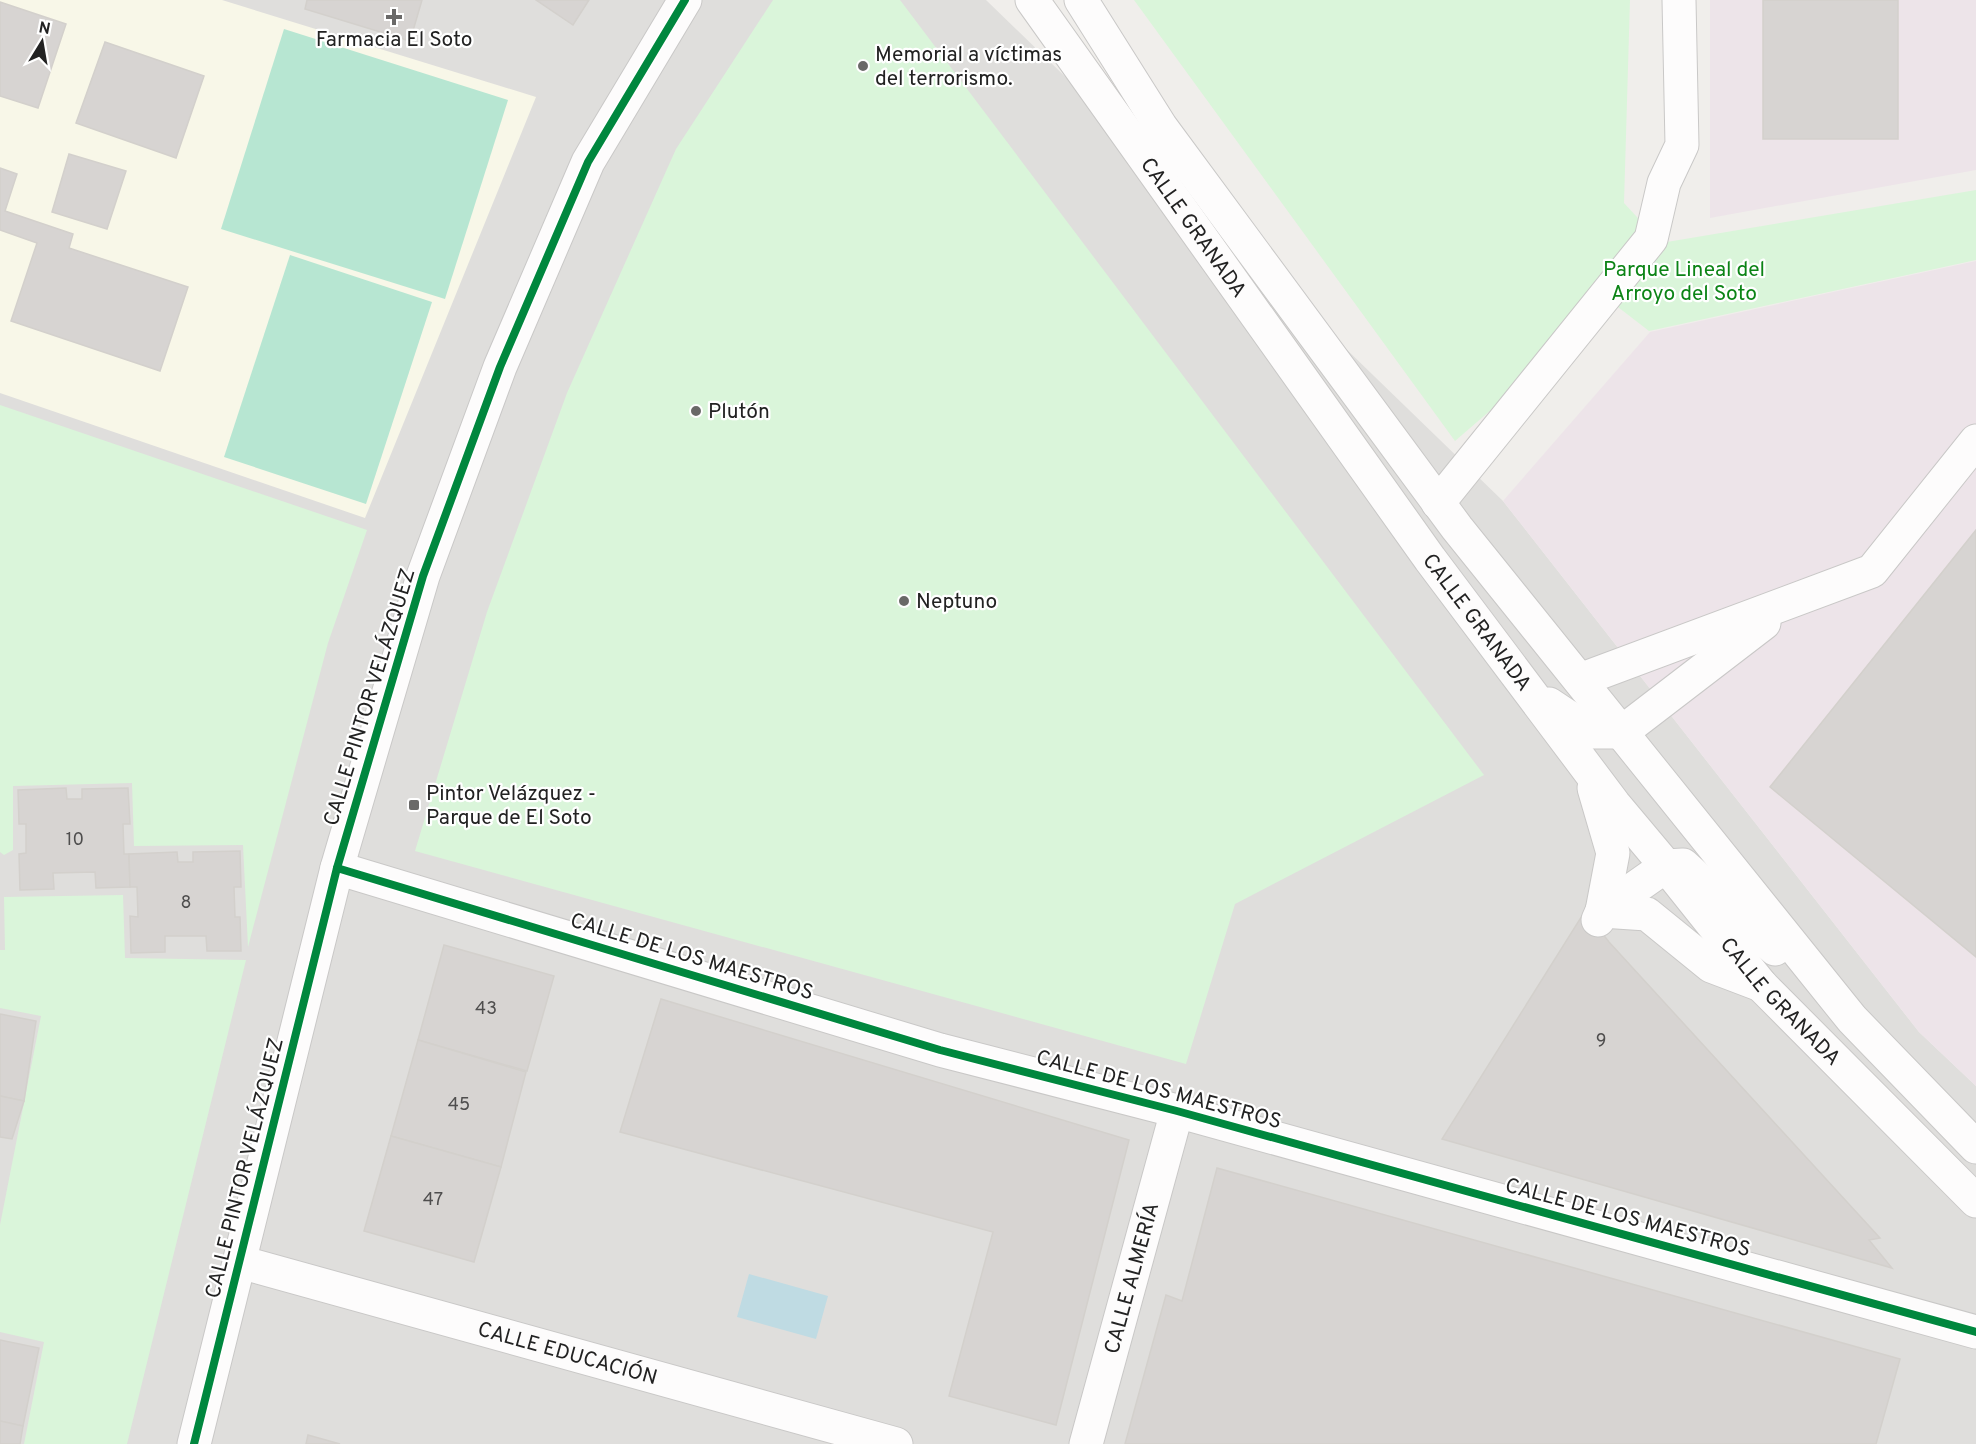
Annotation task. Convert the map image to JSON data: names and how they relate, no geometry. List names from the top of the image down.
{
  "streets": {
    "street": [
      "CALLE GRANADA",
      "CALLE PINTOR VELÁZQUEZ",
      "CALLE DE LOS MAESTROS",
      "CALLE ALMERÍA",
      "CALLE EDUCACIÓN"
    ]
  },
  "crossings": [
    ["CALLE PINTOR VELÁZQUEZ", "CALLE DE LOS MAESTROS"],
    ["CALLE PINTOR VELÁZQUEZ", "CALLE EDUCACIÓN"],
    ["CALLE DE LOS MAESTROS", "CALLE ALMERÍA"]
  ],
  "parks": ["Parque Lineal del Arroyo del Soto"],
  "places": {
    "health": ["Farmacia El Soto"],
    "other": ["Memorial a víctimas del terrorismo.", "Plutón", "Neptuno"],
    "transit": ["Pintor Velázquez - Parque de El Soto"]
  },
  "house_numbers": [
    "10",
    "8",
    "43",
    "9",
    "45",
    "47"
  ],
  "north": "top"
}
